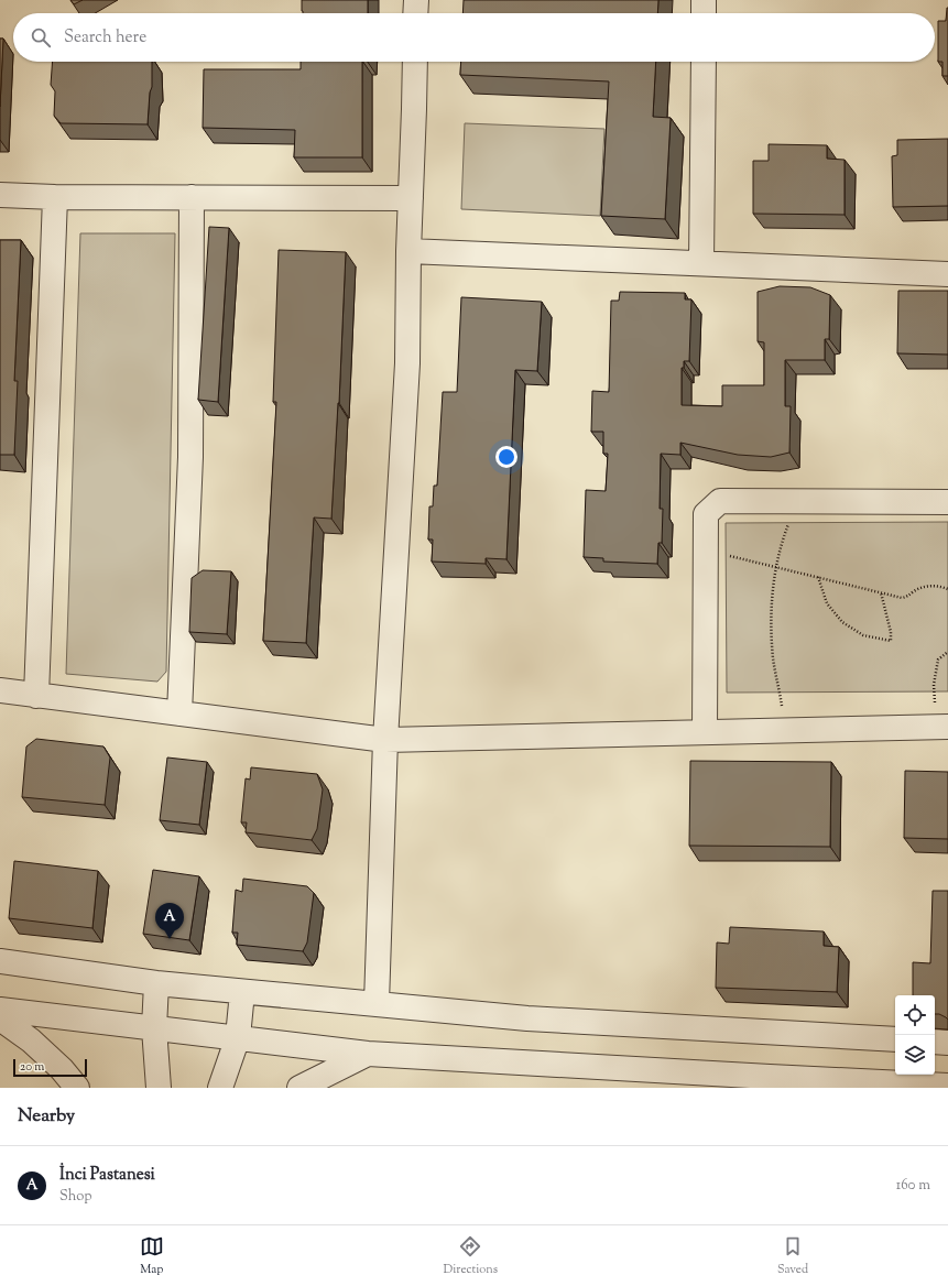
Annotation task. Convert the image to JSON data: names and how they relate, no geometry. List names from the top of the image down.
{
  "scale_bar": "20 m",
  "page": {
    "search": "Search here",
    "pins": "A",
    "scale": "20 m",
    "heading": "Nearby",
    "list": [
      {
        "mark": "A",
        "name": "İnci Pastanesi",
        "note": "Shop",
        "value": "160 m"
      }
    ],
    "nav": ["Map", "Directions", "Saved"]
  }
}
